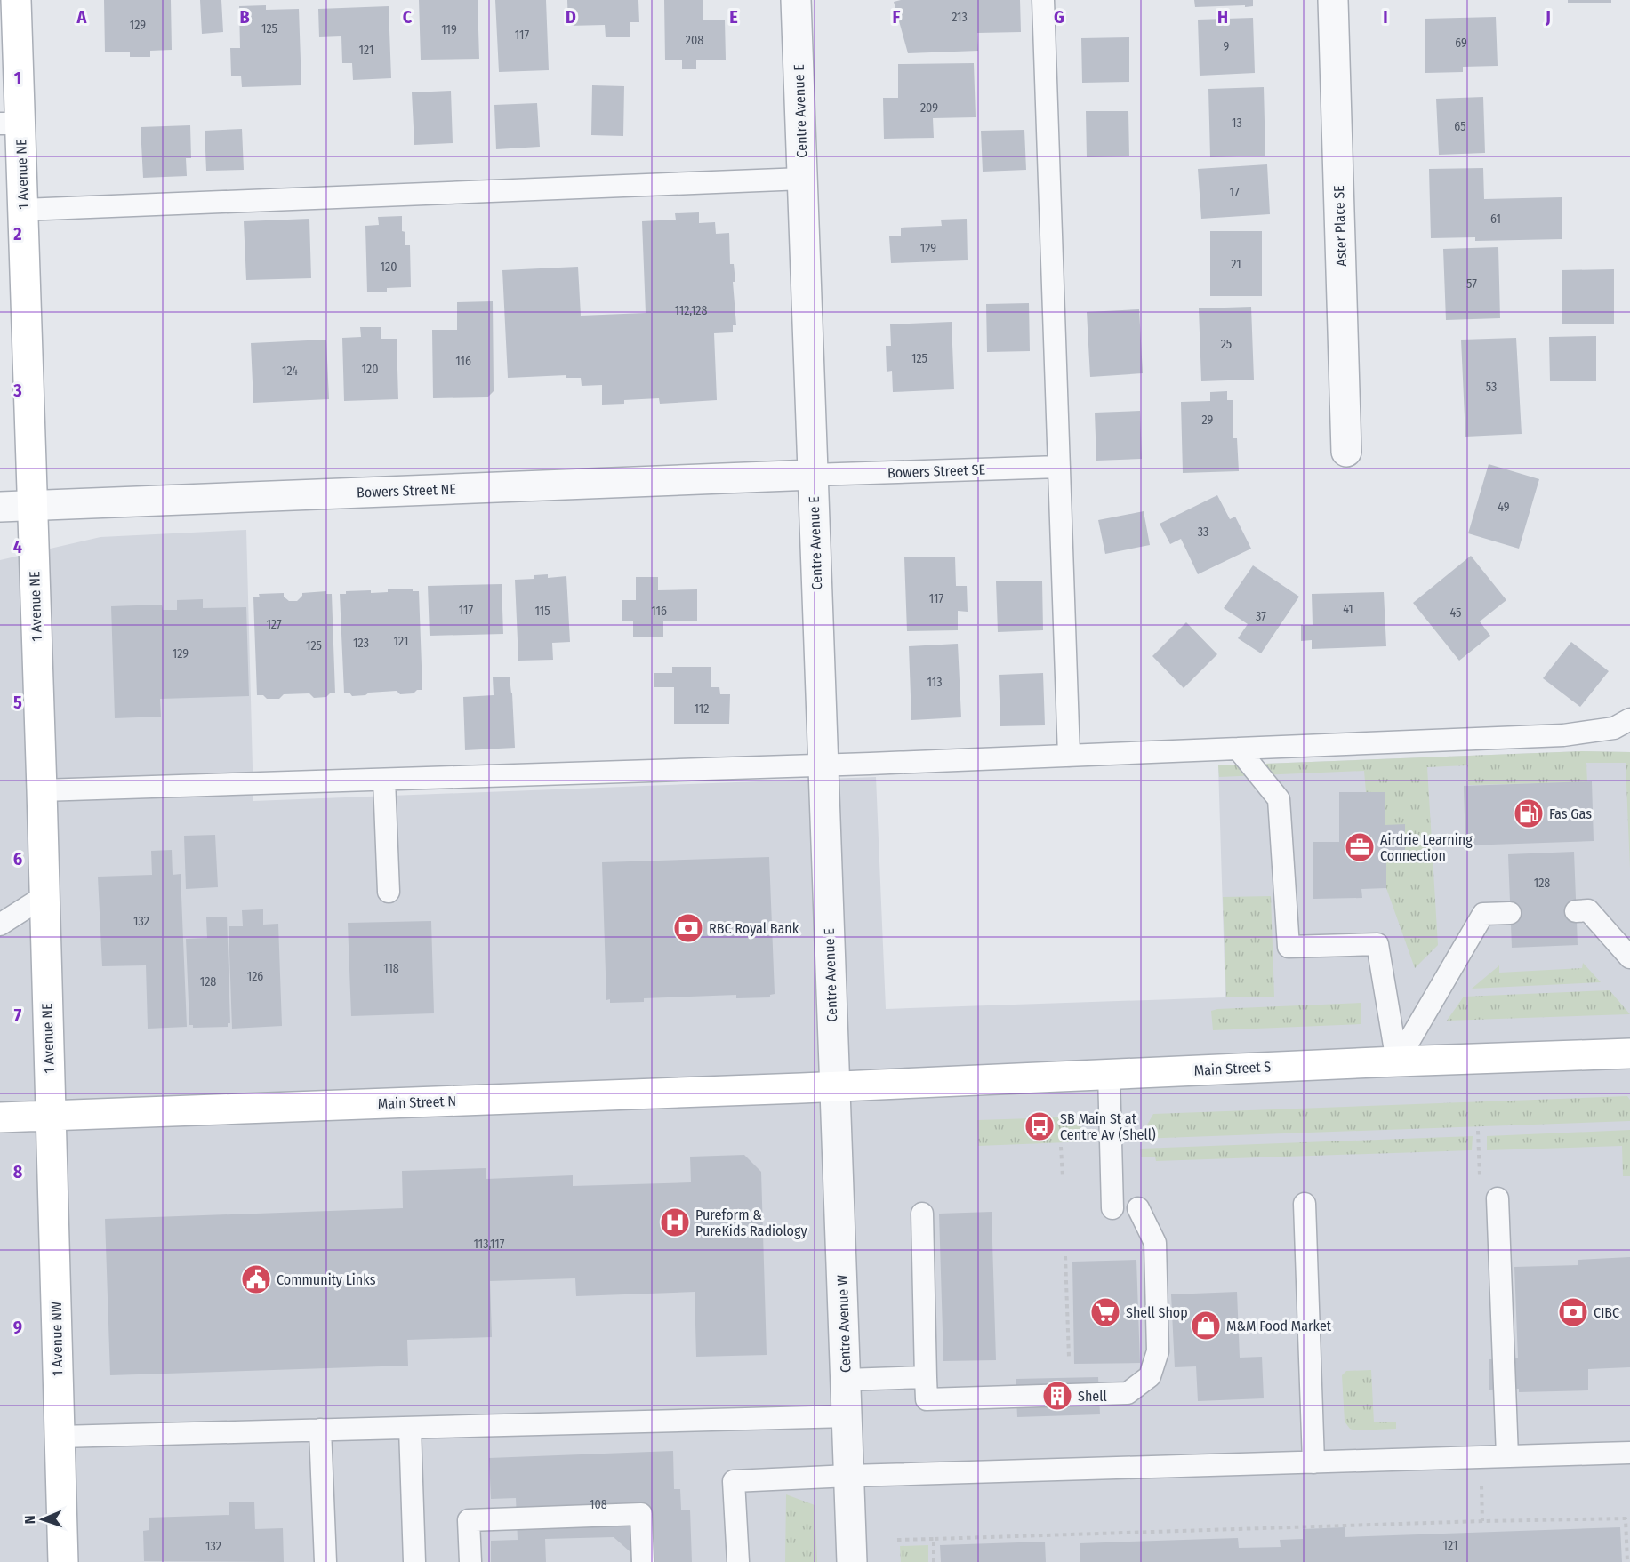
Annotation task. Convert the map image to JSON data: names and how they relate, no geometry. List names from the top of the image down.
{
  "streets": {
    "main road": [
      "1 Avenue NE",
      "Main Street S",
      "Main Street N",
      "1 Avenue NW"
    ],
    "street": [
      "Centre Avenue E",
      "Aster Place SE",
      "Bowers Street NE",
      "Centre Avenue W"
    ],
    "lane": ["Bowers Street SE"]
  },
  "crossings": [
    ["Centre Avenue E", "Bowers Street SE"],
    ["Centre Avenue E", "Bowers Street NE"],
    ["Centre Avenue E", "Main Street S"],
    ["Centre Avenue E", "Main Street N"],
    ["Centre Avenue E", "Centre Avenue W"],
    ["1 Avenue NE", "Bowers Street NE"],
    ["1 Avenue NE", "Main Street N"],
    ["1 Avenue NE", "1 Avenue NW"],
    ["Bowers Street SE", "Bowers Street NE"],
    ["Main Street S", "Main Street N"],
    ["Main Street S", "Centre Avenue W"],
    ["Main Street N", "Centre Avenue W"],
    ["Main Street N", "1 Avenue NW"]
  ],
  "places": {
    "fuel station": ["Fas Gas"],
    "office": ["Airdrie Learning Connection"],
    "bank": ["RBC Royal Bank", "CIBC"],
    "bus stop": ["SB Main St at Centre Av (Shell)"],
    "hospital": ["Pureform & PureKids Radiology"],
    "public building": ["Community Links"],
    "supermarket": ["Shell Shop"],
    "shop": ["M&M Food Market"],
    "building": ["Shell"]
  },
  "house_numbers": [
    "213",
    "129",
    "125",
    "119",
    "117",
    "208",
    "69",
    "9",
    "121",
    "209",
    "13",
    "65",
    "17",
    "61",
    "129",
    "21",
    "120",
    "57",
    "112,128",
    "25",
    "125",
    "116",
    "120",
    "124",
    "53",
    "29",
    "49",
    "33",
    "117",
    "41",
    "117",
    "115",
    "116",
    "45",
    "37",
    "127",
    "121",
    "123",
    "125",
    "129",
    "113",
    "112",
    "128",
    "132",
    "118",
    "126",
    "128",
    "113,117",
    "108",
    "121",
    "132"
  ],
  "north": "left",
  "grid": {
    "columns": [
      "A",
      "B",
      "C",
      "D",
      "E",
      "F",
      "G",
      "H",
      "I",
      "J"
    ],
    "rows": [
      "1",
      "2",
      "3",
      "4",
      "5",
      "6",
      "7",
      "8",
      "9"
    ]
  }
}
